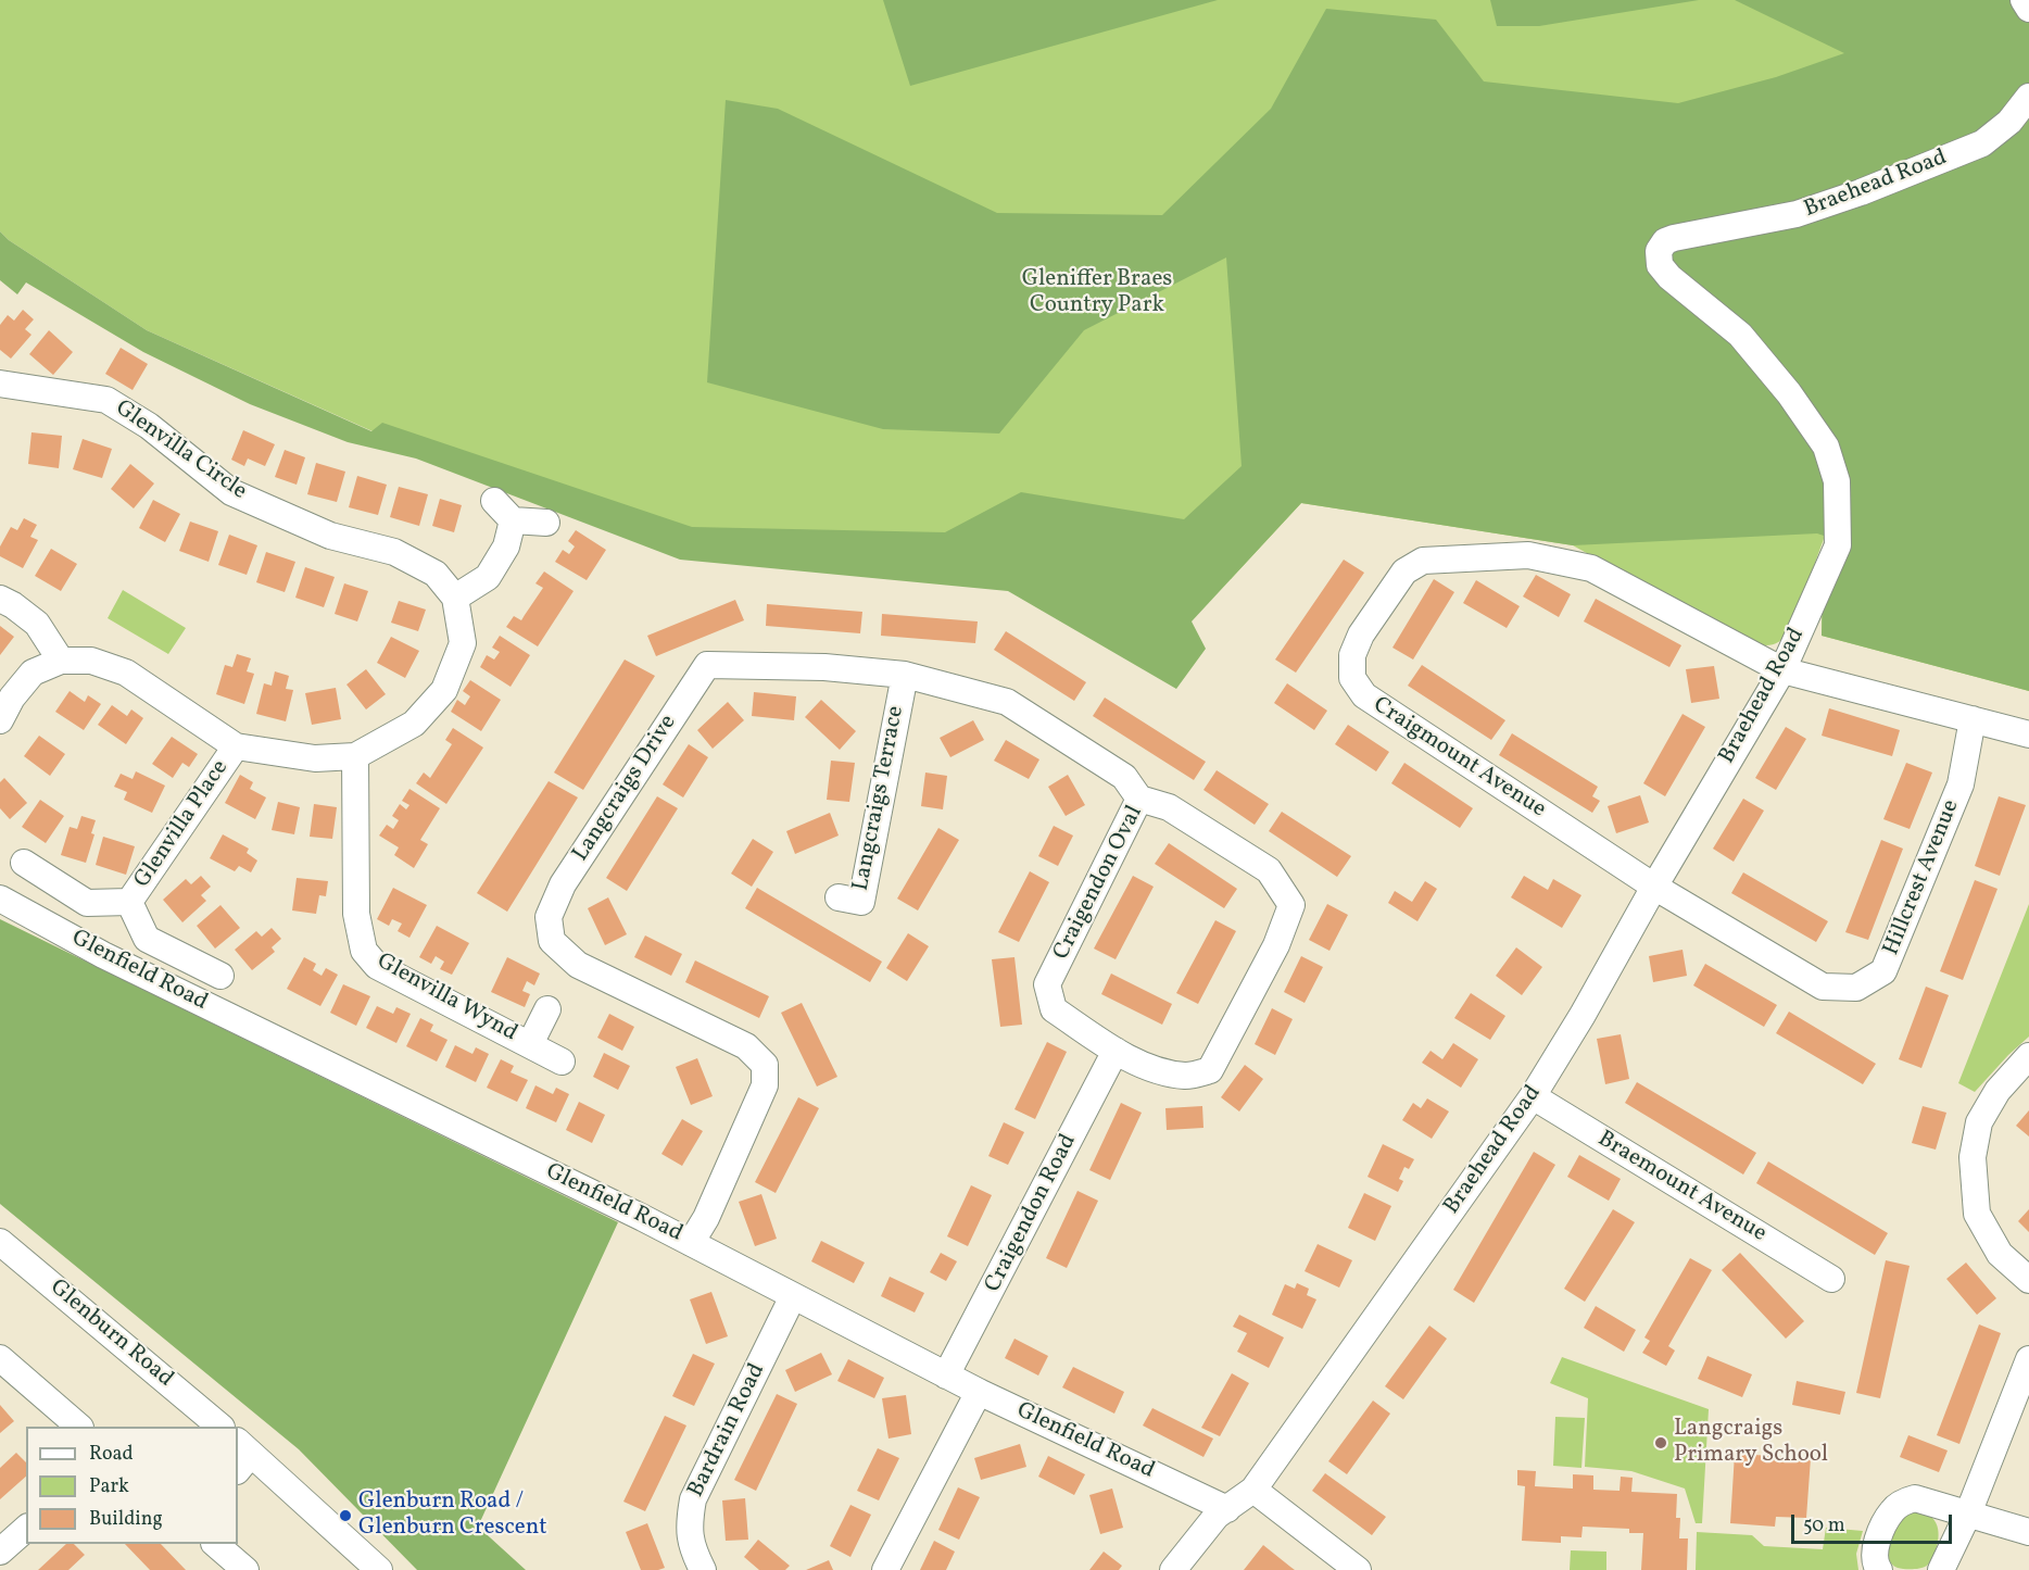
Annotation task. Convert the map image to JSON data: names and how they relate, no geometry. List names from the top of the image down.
{
  "streets": {
    "street": [
      "Braehead Road",
      "Glenvilla Circle",
      "Craigmount Avenue",
      "Langcraigs Drive",
      "Langcraigs Terrace",
      "Glenvilla Place",
      "Hillcrest Avenue",
      "Craigendon Oval",
      "Glenfield Road",
      "Glenvilla Wynd",
      "Braemount Avenue",
      "Craigendon Road",
      "Glenburn Road",
      "Bardrain Road"
    ]
  },
  "crossings": [
    ["Braehead Road", "Craigmount Avenue"],
    ["Braehead Road", "Hillcrest Avenue"],
    ["Braehead Road", "Glenfield Road"],
    ["Braehead Road", "Braemount Avenue"],
    ["Craigmount Avenue", "Hillcrest Avenue"],
    ["Langcraigs Drive", "Langcraigs Terrace"],
    ["Langcraigs Drive", "Craigendon Oval"],
    ["Langcraigs Drive", "Glenfield Road"],
    ["Craigendon Oval", "Craigendon Road"],
    ["Glenfield Road", "Craigendon Road"],
    ["Glenfield Road", "Bardrain Road"]
  ],
  "parks": ["Gleniffer Braes Country Park"],
  "places": ["Langcraigs Primary School", "Glenburn Road / Glenburn Crescent"],
  "legend": ["Road", "Park", "Building"],
  "scale_bar": "50 m"
}
